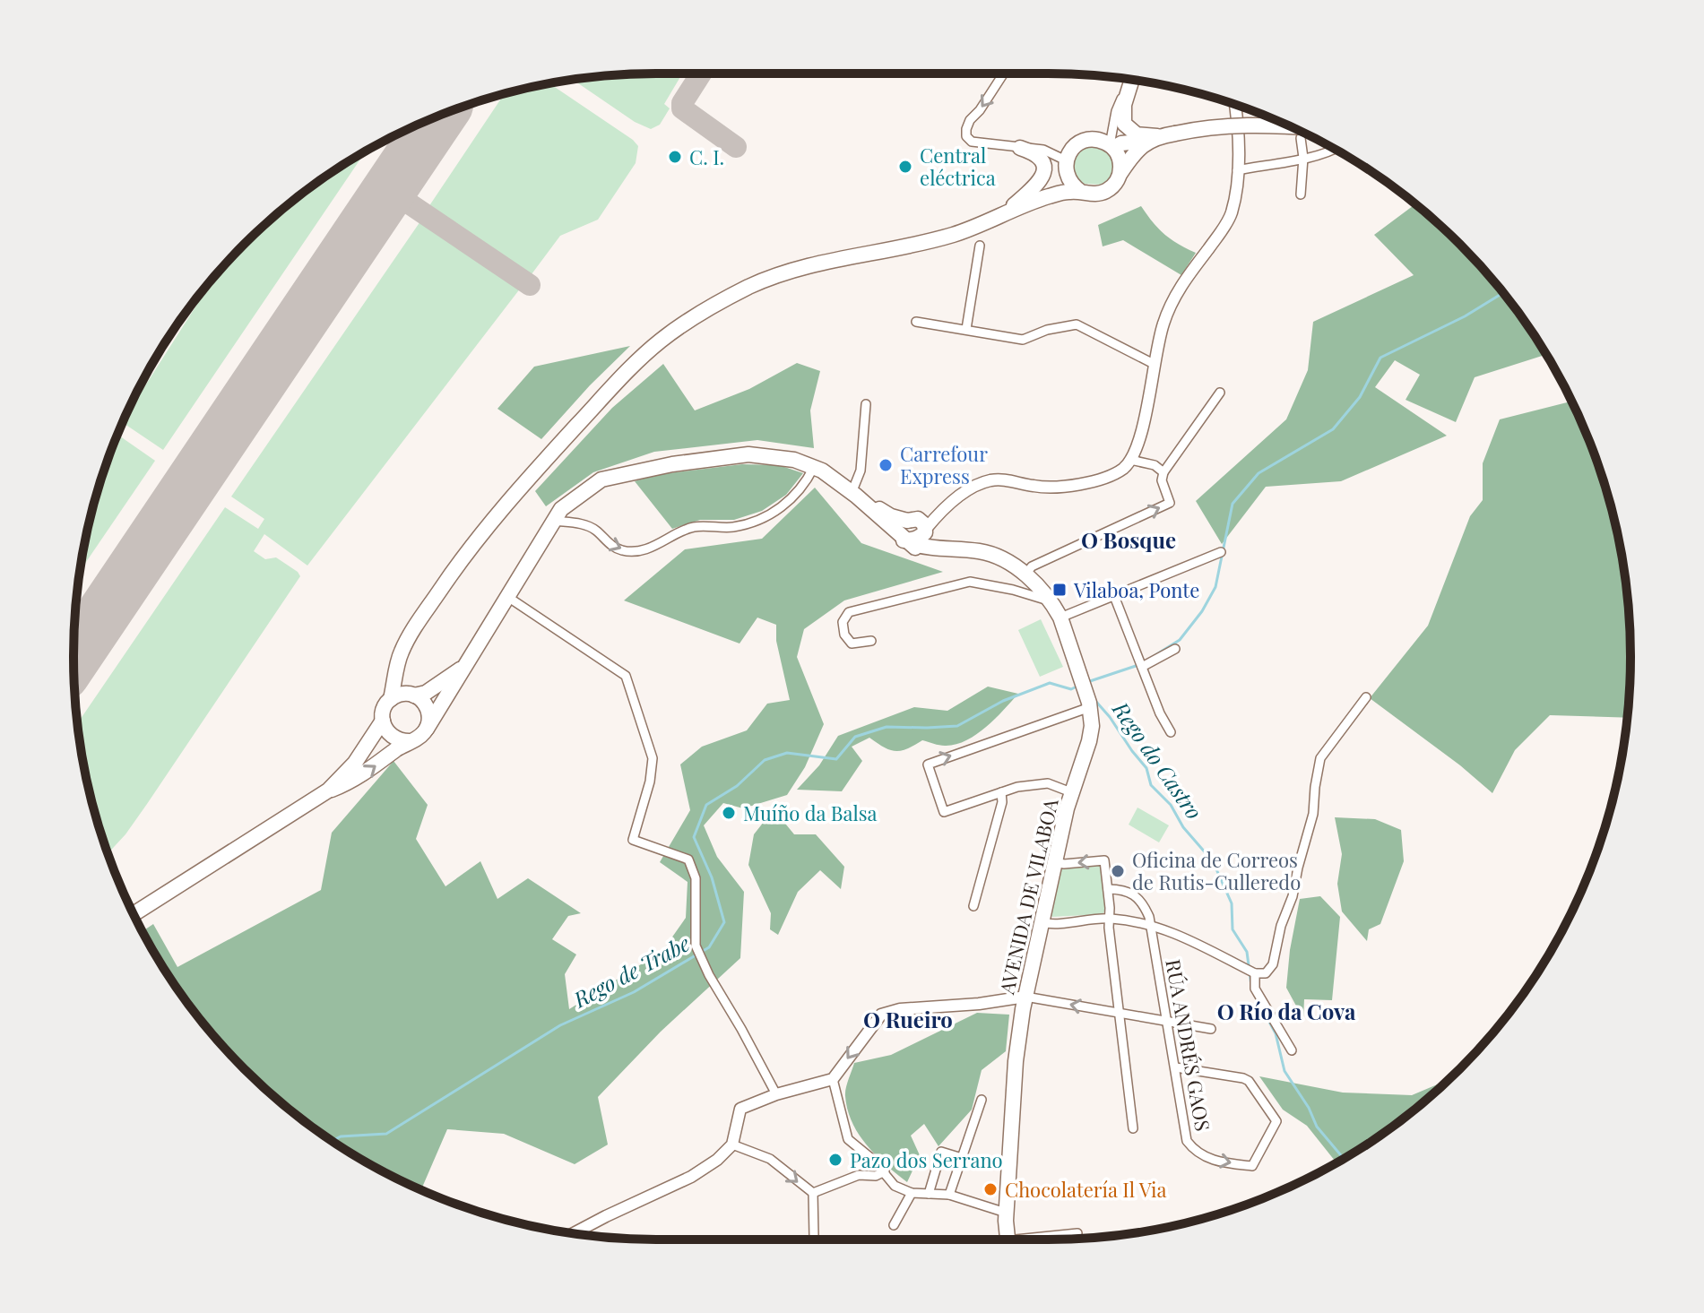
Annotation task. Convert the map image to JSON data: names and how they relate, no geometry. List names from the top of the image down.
{
  "streets": {
    "highway": ["AVENIDA DE VILABOA"],
    "street": ["RÚA ANDRÉS GAOS"]
  },
  "districts": ["O Bosque", "O Río da Cova", "O Rueiro"],
  "water": ["Rego do Castro", "Rego de Trabe"],
  "places": {
    "other": [
      "C. I.",
      "Central eléctrica",
      "Carrefour Express",
      "Muíño da Balsa",
      "Oficina de Correos de Rutis-Culleredo",
      "Pazo dos Serrano",
      "Chocolatería Il Via"
    ],
    "transit": ["Vilaboa, Ponte"]
  }
}
